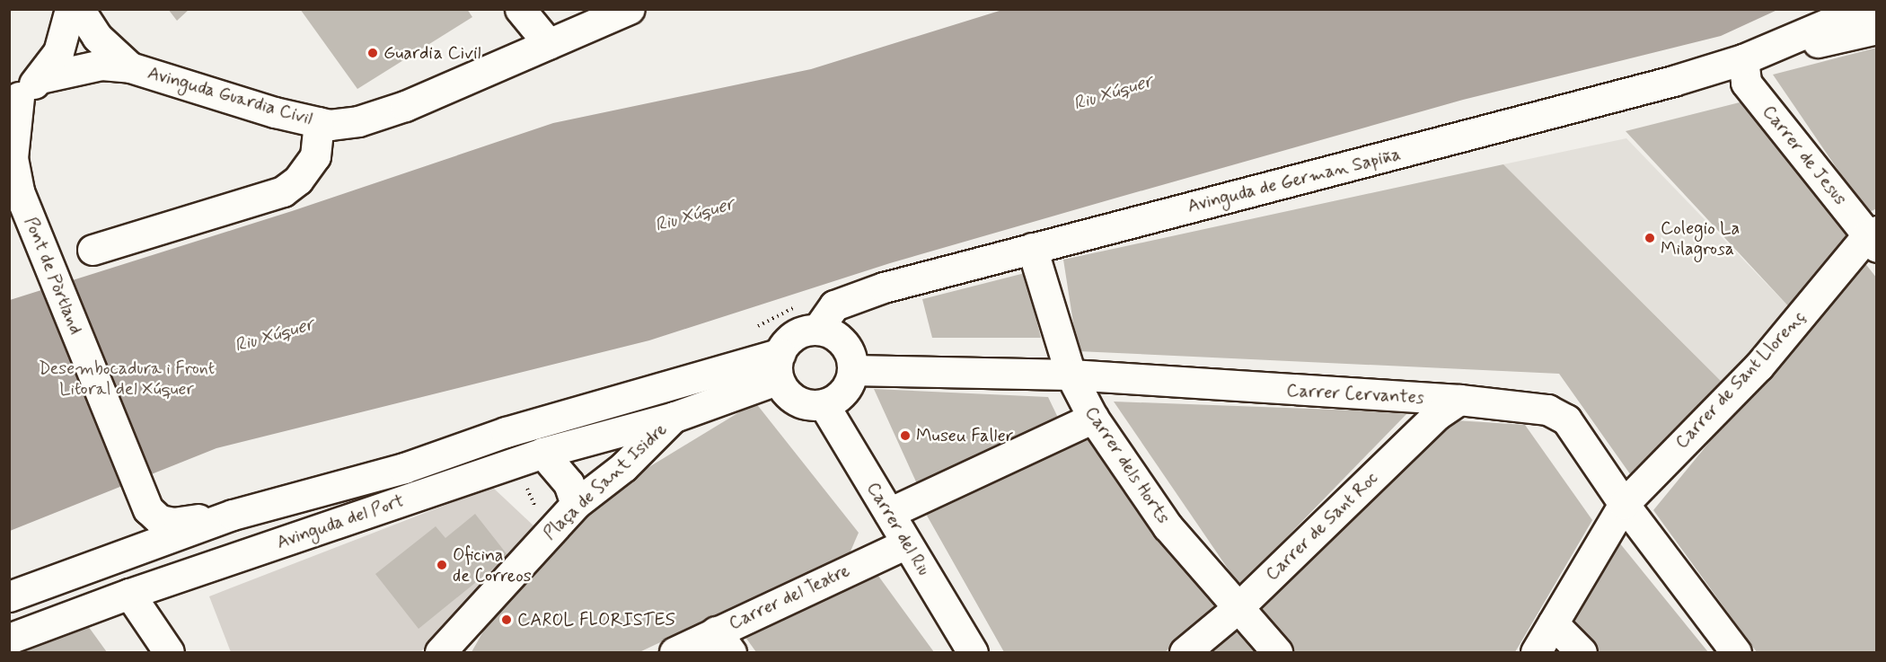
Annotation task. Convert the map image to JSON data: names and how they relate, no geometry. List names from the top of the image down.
{
  "streets": {
    "street": [
      "Avinguda Guardia Civil",
      "Carrer de Jesus",
      "Avinguda de German Sapiña",
      "Pont de Pòrtland",
      "Carrer de Sant Llorenç",
      "Carrer Cervantes",
      "Carrer dels Horts",
      "Plaça de Sant Isidre",
      "Avinguda del Port",
      "Carrer de Sant Roc",
      "Carrer del Riu",
      "Carrer del Teatre"
    ]
  },
  "crossings": [
    ["Avinguda Guardia Civil", "Pont de Pòrtland"],
    ["Carrer de Jesus", "Avinguda de German Sapiña"],
    ["Carrer de Jesus", "Carrer de Sant Llorenç"],
    ["Avinguda de German Sapiña", "Carrer Cervantes"],
    ["Avinguda de German Sapiña", "Carrer dels Horts"],
    ["Avinguda de German Sapiña", "Plaça de Sant Isidre"],
    ["Avinguda de German Sapiña", "Avinguda del Port"],
    ["Avinguda de German Sapiña", "Carrer del Riu"],
    ["Pont de Pòrtland", "Avinguda del Port"],
    ["Carrer de Sant Llorenç", "Carrer Cervantes"],
    ["Carrer Cervantes", "Carrer dels Horts"],
    ["Carrer Cervantes", "Plaça de Sant Isidre"],
    ["Carrer Cervantes", "Avinguda del Port"],
    ["Carrer Cervantes", "Carrer de Sant Roc"],
    ["Carrer Cervantes", "Carrer del Riu"],
    ["Carrer dels Horts", "Carrer de Sant Roc"],
    ["Plaça de Sant Isidre", "Avinguda del Port"],
    ["Plaça de Sant Isidre", "Carrer del Riu"],
    ["Avinguda del Port", "Carrer del Riu"],
    ["Carrer del Riu", "Carrer del Teatre"]
  ],
  "water": ["Riu Xúquer"],
  "parks": ["Desembocadura i Front Litoral del Xúquer"],
  "places": [
    "Guardia Civil",
    "Colegio La Milagrosa",
    "Museu Faller",
    "Oficina de Correos",
    "CAROL FLORISTES"
  ]
}
